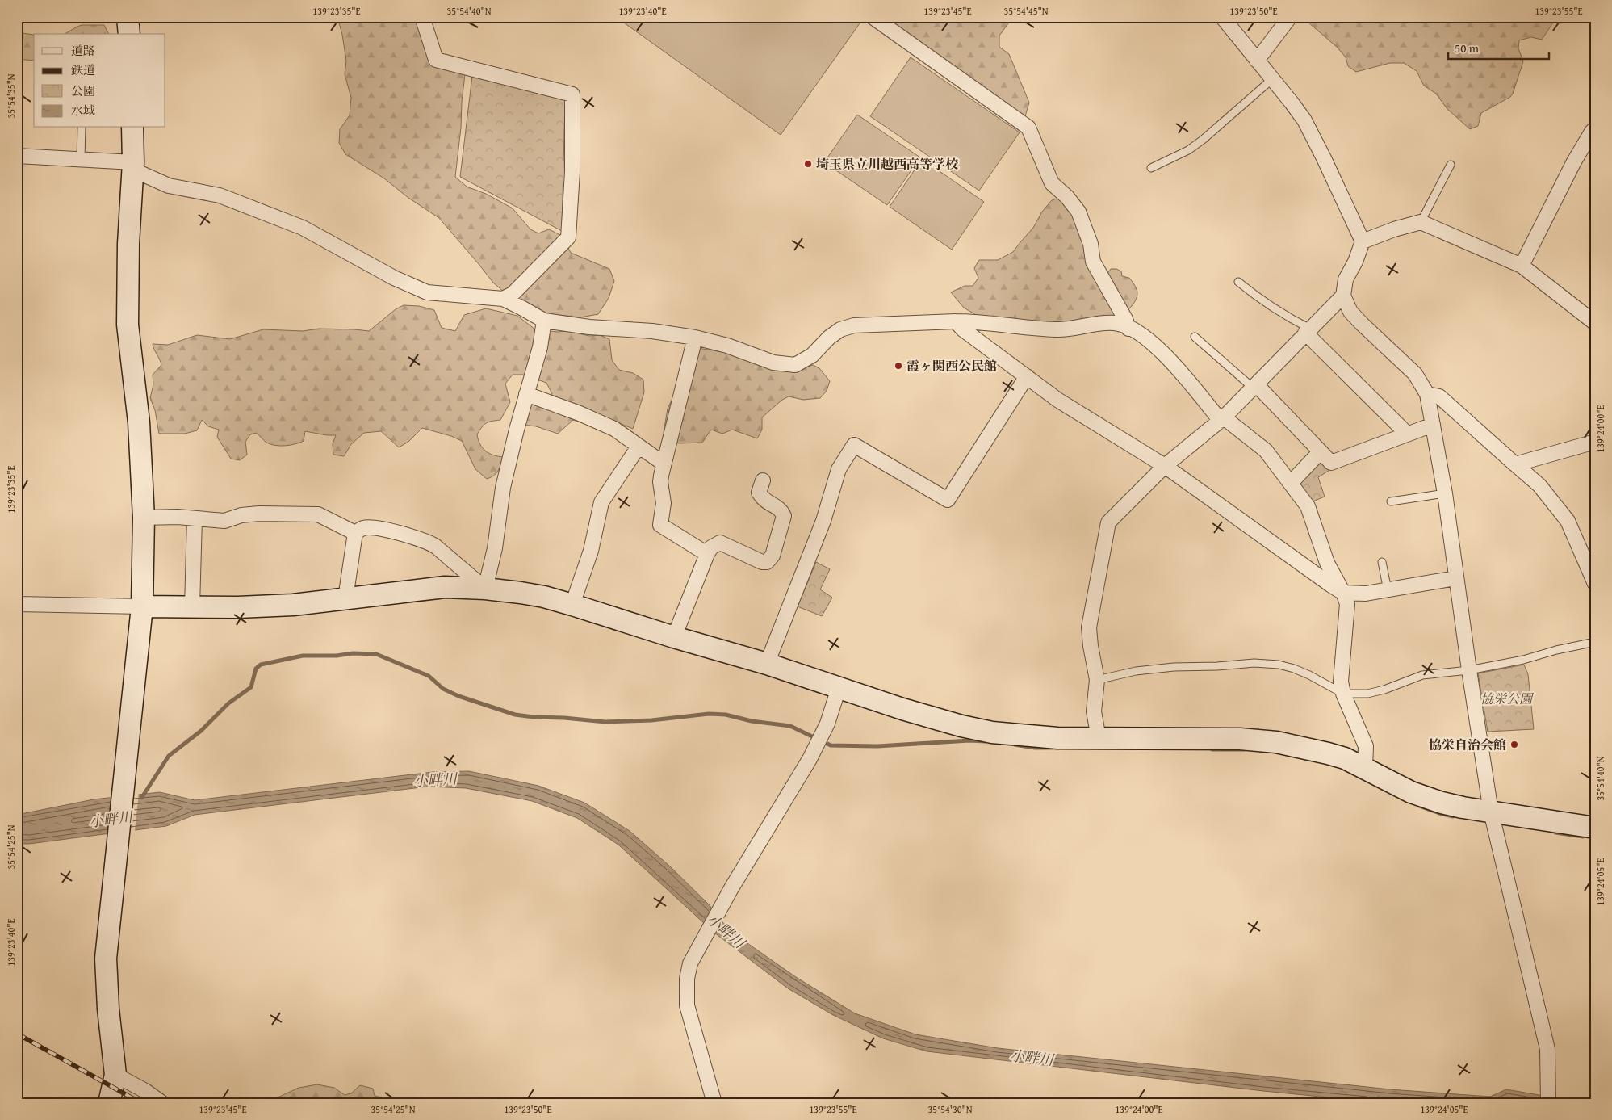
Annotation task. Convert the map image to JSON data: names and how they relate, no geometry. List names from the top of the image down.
{
  "water": ["小畔川"],
  "parks": ["協栄公園"],
  "places": ["埼玉県立川越西高等学校", "霞ヶ関西公民館", "協栄自治会館"],
  "legend": [
    "道路",
    "鉄道",
    "公園",
    "水域"
  ],
  "scale_bar": "50 m",
  "coordinates": [
    "139°23'35\"E",
    "35°54'40\"N",
    "139°23'40\"E",
    "139°23'45\"E",
    "35°54'45\"N",
    "139°23'50\"E",
    "139°23'55\"E",
    "35°54'35\"N",
    "139°24'00\"E",
    "35°54'25\"N",
    "139°24'05\"E",
    "35°54'30\"N"
  ]
}
